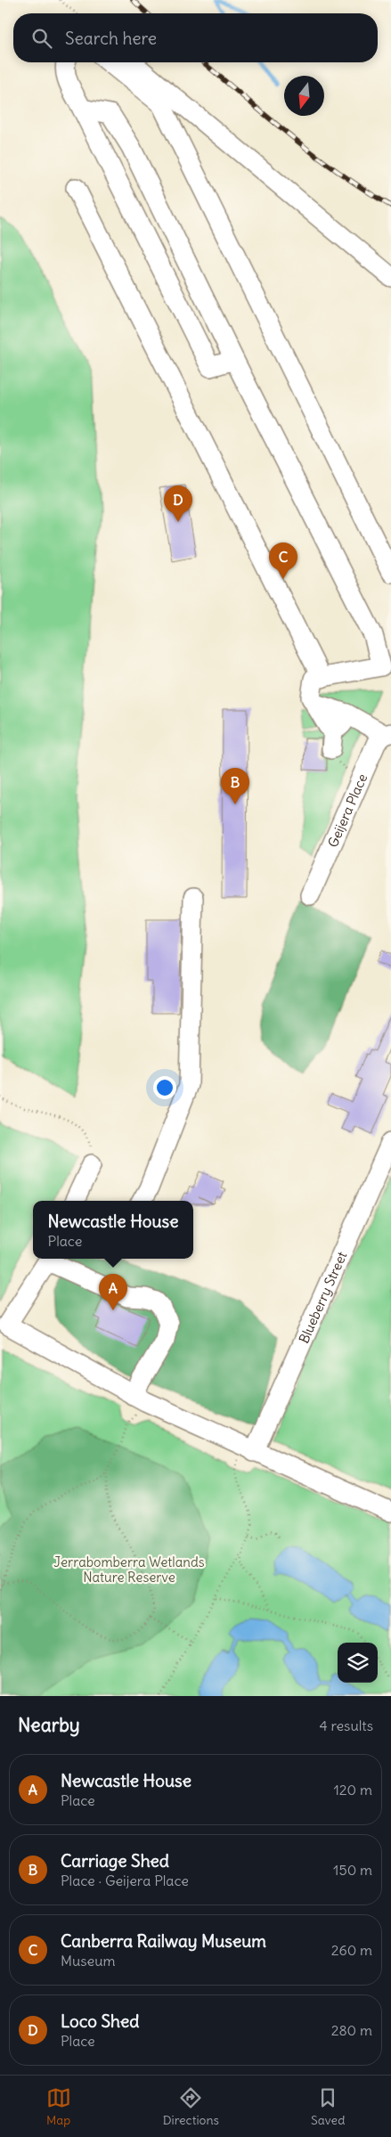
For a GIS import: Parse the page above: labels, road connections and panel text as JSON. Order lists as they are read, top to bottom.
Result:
{
  "streets": {
    "street": ["Geijera Place", "Blueberry Street"]
  },
  "parks": ["Jerrabomberra Wetlands Nature Reserve"],
  "north": "bottom",
  "page": {
    "search": "Search here",
    "pins": [
      "D",
      "C",
      "B",
      "A"
    ],
    "popup": ["Newcastle House", "Place"],
    "heading": ["Nearby", "4 results"],
    "list": [
      {
        "mark": "A",
        "name": "Newcastle House",
        "note": "Place",
        "value": "120 m"
      },
      {
        "mark": "B",
        "name": "Carriage Shed",
        "note": "Place · Geijera Place",
        "value": "150 m"
      },
      {
        "mark": "C",
        "name": "Canberra Railway Museum",
        "note": "Museum",
        "value": "260 m"
      },
      {
        "mark": "D",
        "name": "Loco Shed",
        "note": "Place",
        "value": "280 m"
      }
    ],
    "nav": ["Map", "Directions", "Saved"]
  }
}
